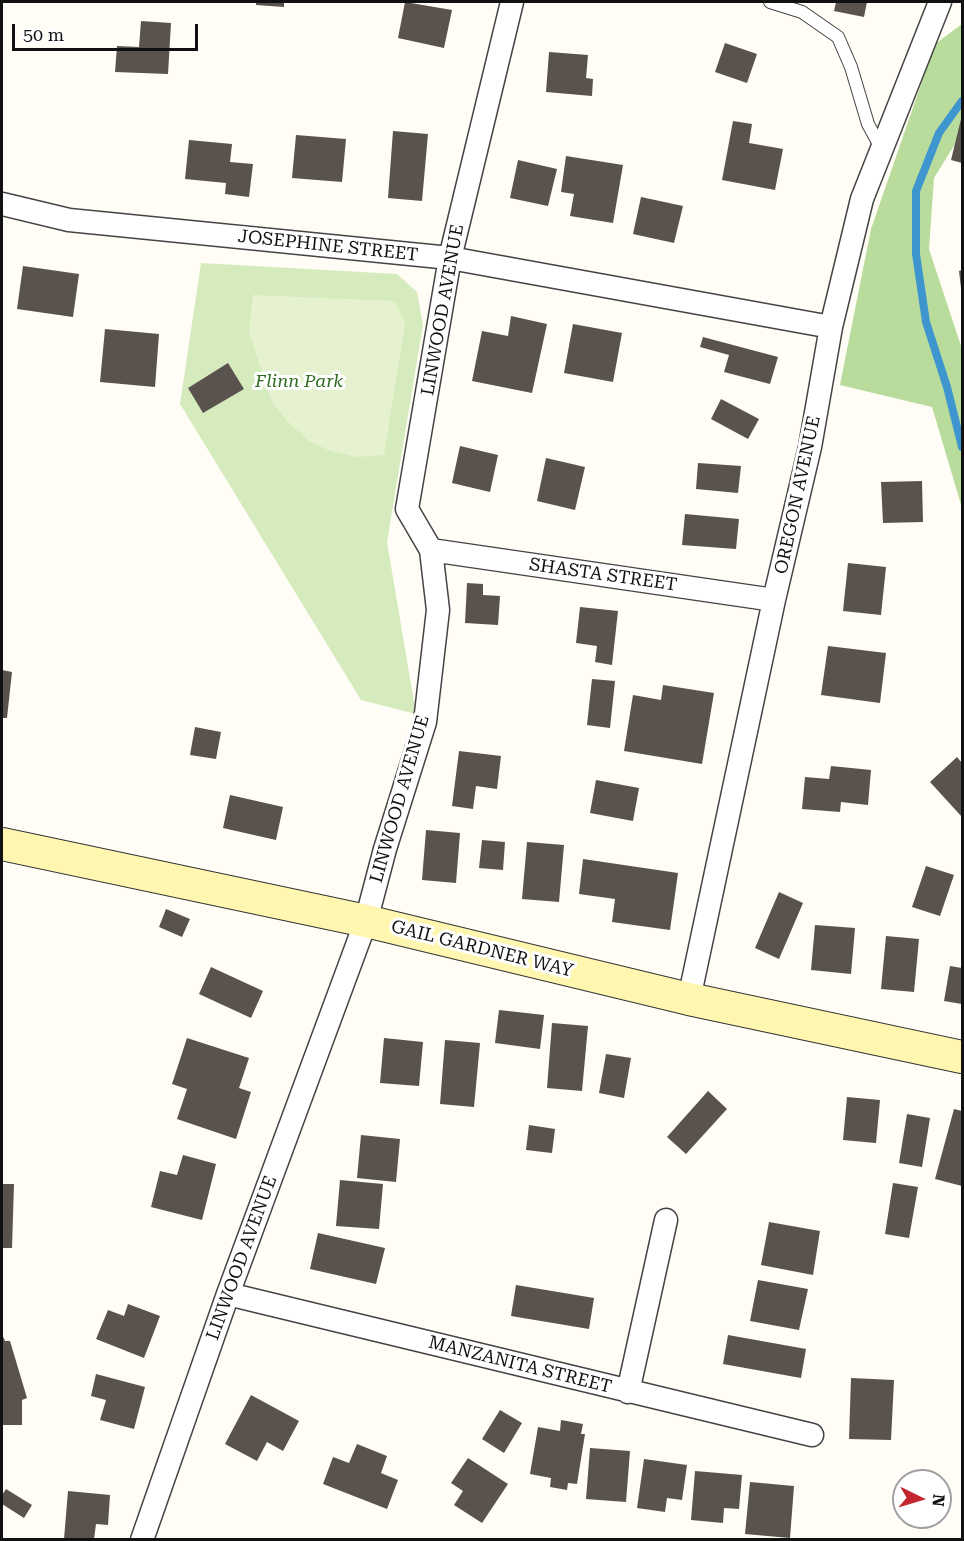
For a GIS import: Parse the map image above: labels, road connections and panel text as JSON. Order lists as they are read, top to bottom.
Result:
{
  "streets": {
    "street": [
      "JOSEPHINE STREET",
      "LINWOOD AVENUE",
      "OREGON AVENUE",
      "SHASTA STREET",
      "GAIL GARDNER WAY",
      "MANZANITA STREET"
    ]
  },
  "crossings": [
    ["JOSEPHINE STREET", "LINWOOD AVENUE"],
    ["JOSEPHINE STREET", "OREGON AVENUE"],
    ["LINWOOD AVENUE", "SHASTA STREET"],
    ["LINWOOD AVENUE", "GAIL GARDNER WAY"],
    ["LINWOOD AVENUE", "MANZANITA STREET"],
    ["OREGON AVENUE", "SHASTA STREET"],
    ["OREGON AVENUE", "GAIL GARDNER WAY"]
  ],
  "parks": ["Flinn Park"],
  "scale_bar": "50 m",
  "north": "right"
}
